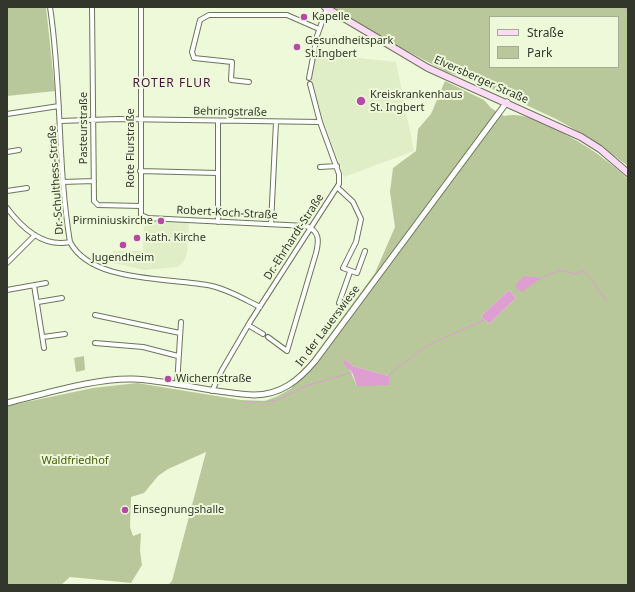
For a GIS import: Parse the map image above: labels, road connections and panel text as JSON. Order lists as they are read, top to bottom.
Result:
{
  "streets": {
    "main road": ["Elversberger Straße"],
    "street": [
      "Behringstraße",
      "Pasteurstraße",
      "Rote Flurstraße",
      "Dr.-Schulthess-Straße",
      "Robert-Koch-Straße",
      "Dr.-Ehrhardt-Straße",
      "In der Lauerswiese"
    ]
  },
  "crossings": [
    ["Elversberger Straße", "In der Lauerswiese"],
    ["Behringstraße", "Pasteurstraße"],
    ["Behringstraße", "Rote Flurstraße"],
    ["Behringstraße", "Dr.-Schulthess-Straße"],
    ["Behringstraße", "Dr.-Ehrhardt-Straße"],
    ["Pasteurstraße", "Rote Flurstraße"],
    ["Rote Flurstraße", "Robert-Koch-Straße"],
    ["Dr.-Schulthess-Straße", "Dr.-Ehrhardt-Straße"],
    ["Robert-Koch-Straße", "Dr.-Ehrhardt-Straße"],
    ["Dr.-Ehrhardt-Straße", "In der Lauerswiese"]
  ],
  "districts": ["ROTER FLUR"],
  "parks": ["Waldfriedhof"],
  "places": [
    "Kapelle",
    "Gesundheitspark St.Ingbert",
    "Kreiskrankenhaus St. Ingbert",
    "Pirminiuskirche",
    "kath. Kirche",
    "Jugendheim",
    "Wichernstraße",
    "Einsegnungshalle"
  ],
  "legend": ["Straße", "Park"]
}
